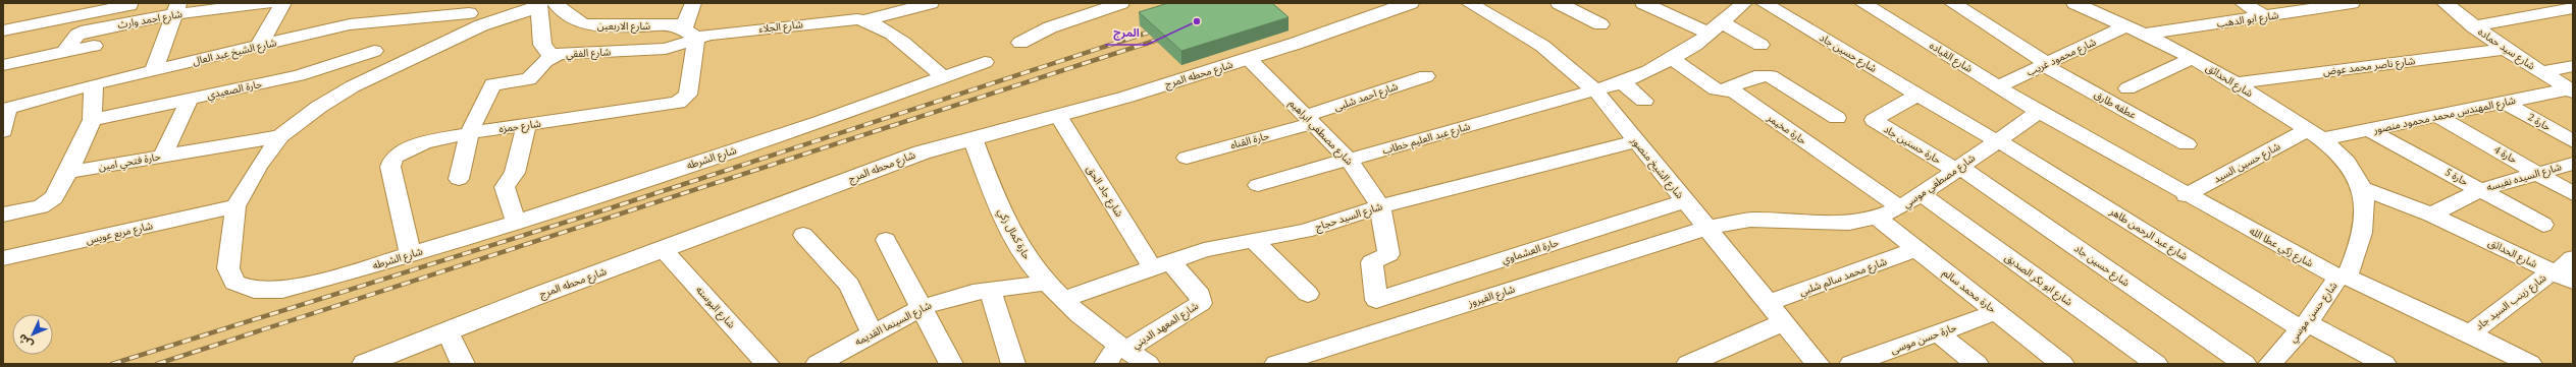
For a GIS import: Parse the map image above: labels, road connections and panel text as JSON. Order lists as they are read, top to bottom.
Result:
{
  "streets": {
    "main road": ["شارع محطه المرج"],
    "street": [
      "شارع احمد وارث",
      "شارع ابو الدهب",
      "شارع الاربعين",
      "شارع الجلاء",
      "شارع سيد حماده",
      "شارع الشيخ عبد العال",
      "شارع الفقي",
      "شارع حسين جاد",
      "شارع القياده",
      "شارع محمود غريب",
      "شارع ناصر محمد عوض",
      "شارع الحدائق",
      "حارة الصعيدي",
      "شارع احمد شلبى",
      "عطفه طارق",
      "شارع المهندس محمد محمود منصور",
      "حارة 2",
      "شارع حمزه",
      "حارة مخيمر",
      "شارع مصطفي ابراهيم",
      "شارع عبد العليم خطاب",
      "حارة القناه",
      "حارة حسنين جاد",
      "حارة 4",
      "شارع الشرطه",
      "حارة فتحي امين",
      "شارع حسين السيد",
      "شارع الشيخ منصور",
      "حارة 5",
      "شارع السيده نفيسه",
      "شارع مصطفي موسي",
      "شارع جاد الحق",
      "شارع السيد حجاج",
      "شارع مربع عويس",
      "حارة كمال زكي",
      "شارع عبد الرحمن طاهر",
      "شارع زكي عطا الله",
      "حارة العشماوي",
      "شارع محمد سالم شلبي",
      "شارع ابو بكر الصديق",
      "حارة محمد سالم",
      "شارع الفيروز",
      "شارع زينب السيد جاد",
      "شارع البوسته",
      "شارع حسن موسي",
      "شارع السينما القديمه",
      "شارع المعهد الديني",
      "حارة حسن موسى"
    ]
  },
  "crossings": [
    ["شارع ابو الدهب", "شارع الحدائق"],
    ["شارع الاربعين", "شارع الجلاء"],
    ["شارع الاربعين", "شارع الفقي"],
    ["شارع الاربعين", "شارع حمزه"],
    ["شارع الاربعين", "شارع الشرطه"],
    ["شارع الجلاء", "شارع الفقي"],
    ["شارع الجلاء", "شارع حمزه"],
    ["شارع الجلاء", "شارع الشرطه"],
    ["شارع سيد حماده", "شارع ناصر محمد عوض"],
    ["شارع سيد حماده", "شارع المهندس محمد محمود منصور"],
    ["شارع الشيخ عبد العال", "شارع الشرطه"],
    ["شارع الفقي", "شارع حمزه"],
    ["شارع حسين جاد", "حارة حسنين جاد"],
    ["شارع حسين جاد", "شارع مصطفي موسي"],
    ["شارع حسين جاد", "شارع عبد الرحمن طاهر"],
    ["شارع القياده", "شارع محمود غريب"],
    ["شارع القياده", "شارع مصطفي موسي"],
    ["شارع القياده", "شارع زكي عطا الله"],
    ["شارع محمود غريب", "شارع الحدائق"],
    ["شارع محمود غريب", "عطفه طارق"],
    ["شارع ناصر محمد عوض", "شارع الحدائق"],
    ["شارع محطه المرج", "شارع مصطفي ابراهيم"],
    ["شارع محطه المرج", "شارع جاد الحق"],
    ["شارع محطه المرج", "حارة كمال زكي"],
    ["شارع محطه المرج", "شارع البوسته"],
    ["شارع الحدائق", "شارع المهندس محمد محمود منصور"],
    ["شارع الحدائق", "شارع حسين السيد"],
    ["شارع الحدائق", "شارع السيده نفيسه"],
    ["شارع الحدائق", "شارع زكي عطا الله"],
    ["شارع الحدائق", "شارع زينب السيد جاد"],
    ["شارع الحدائق", "شارع حسن موسي"],
    ["شارع احمد شلبى", "شارع مصطفي ابراهيم"],
    ["شارع احمد شلبى", "حارة القناه"],
    ["شارع المهندس محمد محمود منصور", "حارة 2"],
    ["شارع المهندس محمد محمود منصور", "حارة 4"],
    ["شارع المهندس محمد محمود منصور", "شارع حسين السيد"],
    ["شارع المهندس محمد محمود منصور", "حارة 5"],
    ["شارع حمزه", "شارع الشرطه"],
    ["حارة مخيمر", "شارع عبد العليم خطاب"],
    ["حارة مخيمر", "شارع مصطفي موسي"],
    ["شارع مصطفي ابراهيم", "شارع عبد العليم خطاب"],
    ["شارع مصطفي ابراهيم", "حارة القناه"],
    ["شارع مصطفي ابراهيم", "شارع السيد حجاج"],
    ["شارع مصطفي ابراهيم", "حارة العشماوي"],
    ["شارع عبد العليم خطاب", "شارع الشيخ منصور"],
    ["حارة حسنين جاد", "شارع مصطفي موسي"],
    ["حارة 4", "شارع السيده نفيسه"],
    ["شارع الشرطه", "حارة فتحي امين"],
    ["شارع الشرطه", "شارع مربع عويس"],
    ["شارع حسين السيد", "شارع زكي عطا الله"],
    ["شارع الشيخ منصور", "شارع مصطفي موسي"],
    ["شارع الشيخ منصور", "شارع السيد حجاج"],
    ["شارع الشيخ منصور", "حارة العشماوي"],
    ["شارع الشيخ منصور", "شارع محمد سالم شلبي"],
    ["شارع الشيخ منصور", "شارع الفيروز"],
    ["حارة 5", "شارع السيده نفيسه"],
    ["شارع مصطفي موسي", "شارع عبد الرحمن طاهر"],
    ["شارع مصطفي موسي", "شارع زكي عطا الله"],
    ["شارع مصطفي موسي", "شارع ابو بكر الصديق"],
    ["شارع مصطفي موسي", "حارة محمد سالم"],
    ["شارع مصطفي موسي", "شارع الفيروز"],
    ["شارع جاد الحق", "شارع السيد حجاج"],
    ["شارع جاد الحق", "شارع المعهد الديني"],
    ["شارع السيد حجاج", "حارة كمال زكي"],
    ["شارع السيد حجاج", "شارع المعهد الديني"],
    ["حارة كمال زكي", "شارع السينما القديمه"],
    ["حارة كمال زكي", "شارع المعهد الديني"],
    ["شارع عبد الرحمن طاهر", "شارع حسن موسي"],
    ["شارع زكي عطا الله", "شارع زينب السيد جاد"],
    ["شارع زكي عطا الله", "شارع حسن موسي"],
    ["شارع محمد سالم شلبي", "حارة محمد سالم"],
    ["حارة محمد سالم", "حارة حسن موسى"]
  ],
  "places": ["المرج"],
  "north": "bottom left"
}
